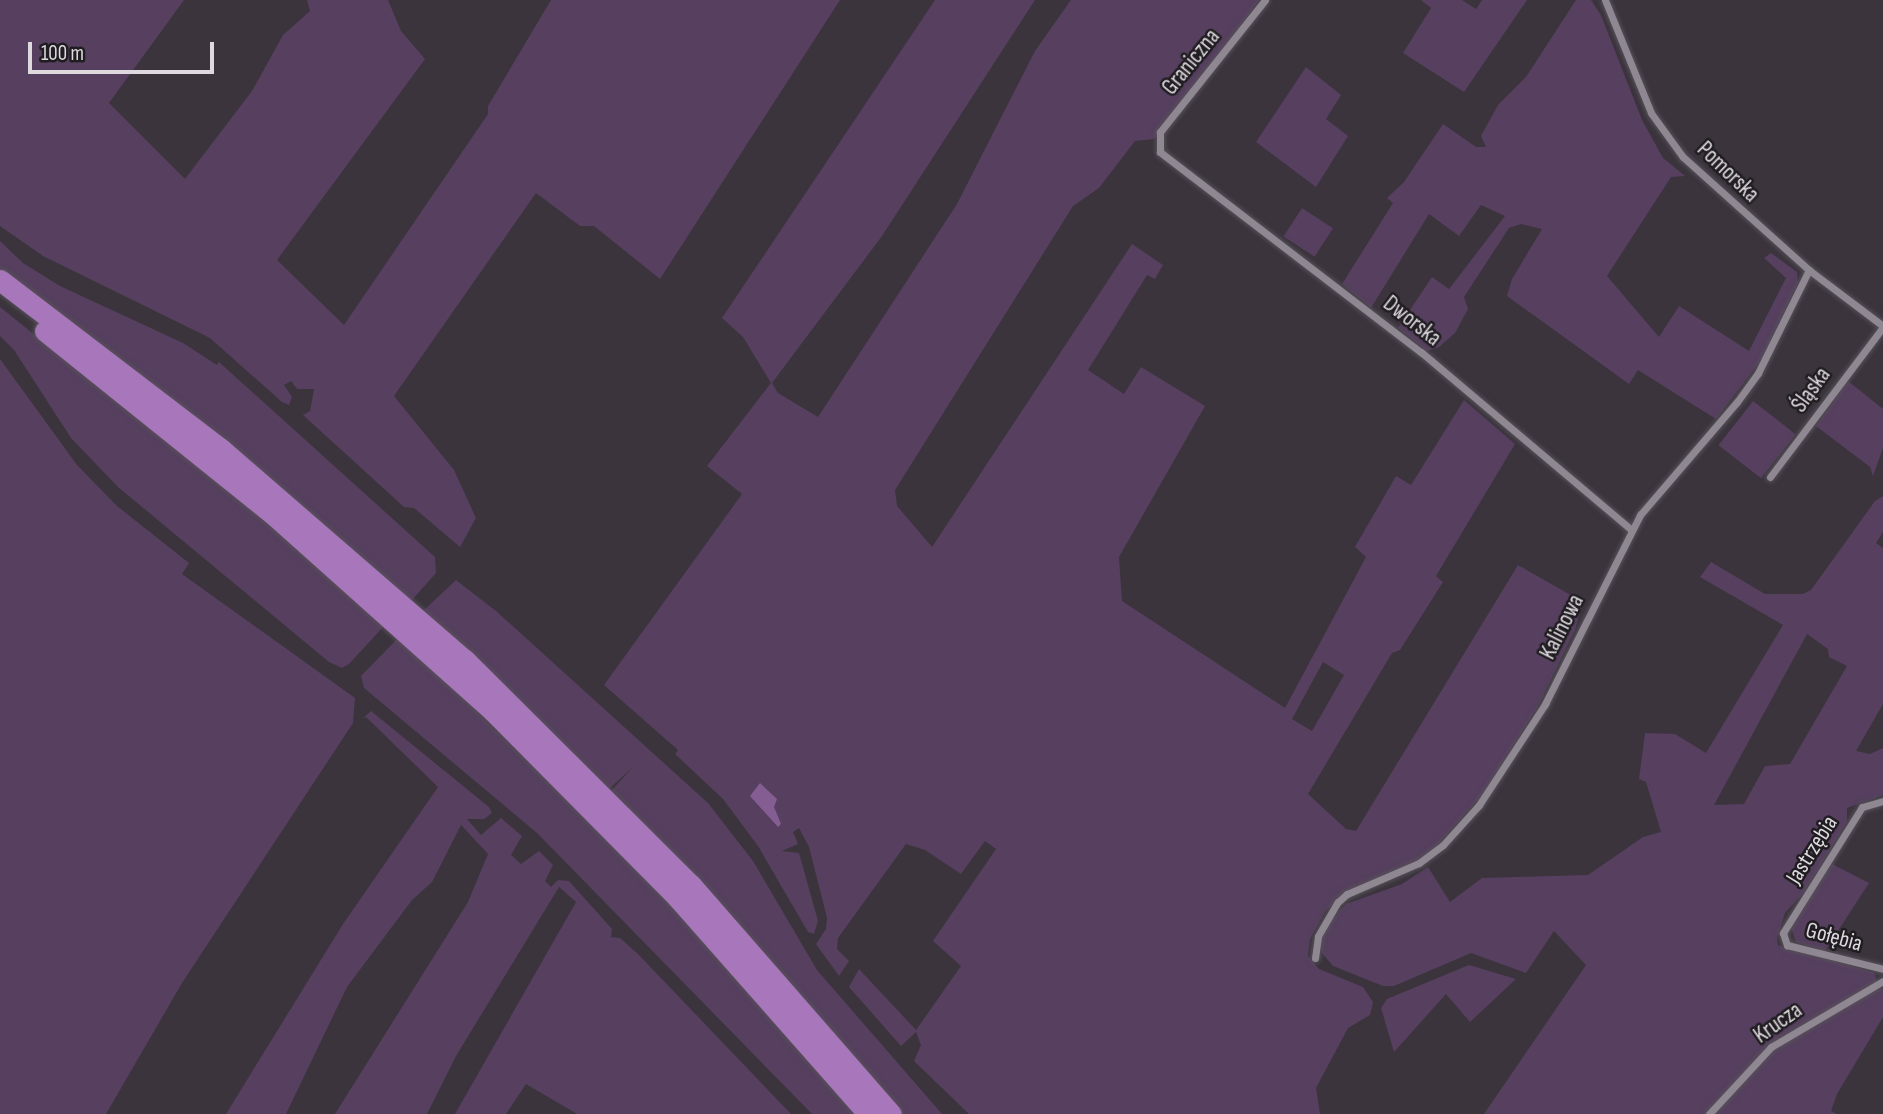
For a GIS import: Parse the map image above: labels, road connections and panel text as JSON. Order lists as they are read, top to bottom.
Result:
{
  "streets": {
    "street": [
      "Graniczna",
      "Pomorska",
      "Dworska",
      "Śląska",
      "Kalinowa",
      "Jastrzębia",
      "Gołębia",
      "Krucza"
    ]
  },
  "crossings": [
    ["Graniczna", "Dworska"],
    ["Pomorska", "Śląska"],
    ["Pomorska", "Kalinowa"],
    ["Dworska", "Kalinowa"],
    ["Jastrzębia", "Gołębia"]
  ],
  "scale_bar": "100 m"
}
